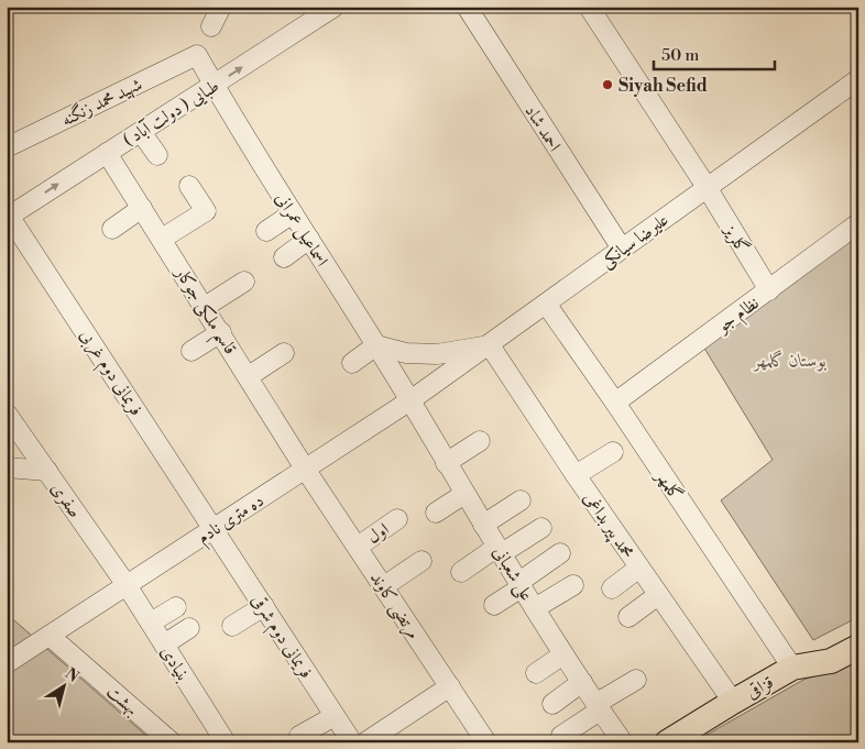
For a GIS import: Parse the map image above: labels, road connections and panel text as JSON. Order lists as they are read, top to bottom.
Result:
{
  "streets": {
    "main road": ["قزاقی"],
    "street": [
      "شهید محمد زنگنه",
      "طبایی ( دولت آباد )",
      "احمد شاد",
      "اسماعیل عمرانی",
      "گلریز",
      "علیرضا سیانکی",
      "قاسم ملکی جوکار",
      "نظام جو",
      "فریمانی دوم غربی",
      "گلمهر",
      "صفری",
      "ده متری نادم",
      "محمد پیر بداغی",
      "اول",
      "علی شعبانی",
      "مرتضی کاوند",
      "فریمانی دوم شرقی",
      "بنیادی",
      "بهشت"
    ]
  },
  "crossings": [
    ["شهید محمد زنگنه", "اسماعیل عمرانی"],
    ["طبایی ( دولت آباد )", "اسماعیل عمرانی"],
    ["طبایی ( دولت آباد )", "قاسم ملکی جوکار"],
    ["طبایی ( دولت آباد )", "فریمانی دوم غربی"],
    ["احمد شاد", "علیرضا سیانکی"],
    ["اسماعیل عمرانی", "علیرضا سیانکی"],
    ["اسماعیل عمرانی", "ده متری نادم"],
    ["اسماعیل عمرانی", "علی شعبانی"],
    ["گلریز", "علیرضا سیانکی"],
    ["گلریز", "نظام جو"],
    ["علیرضا سیانکی", "گلمهر"],
    ["علیرضا سیانکی", "ده متری نادم"],
    ["علیرضا سیانکی", "محمد پیر بداغی"],
    ["علیرضا سیانکی", "علی شعبانی"],
    ["قاسم ملکی جوکار", "ده متری نادم"],
    ["قاسم ملکی جوکار", "مرتضی کاوند"],
    ["نظام جو", "گلمهر"],
    ["فریمانی دوم غربی", "ده متری نادم"],
    ["فریمانی دوم غربی", "فریمانی دوم شرقی"],
    ["گلمهر", "قزاقی"],
    ["صفری", "ده متری نادم"],
    ["صفری", "بنیادی"],
    ["ده متری نادم", "علی شعبانی"],
    ["ده متری نادم", "مرتضی کاوند"],
    ["ده متری نادم", "فریمانی دوم شرقی"],
    ["ده متری نادم", "بنیادی"],
    ["ده متری نادم", "بهشت"],
    ["محمد پیر بداغی", "قزاقی"],
    ["اول", "مرتضی کاوند"]
  ],
  "one_way": ["طبایی ( دولت آباد )"],
  "parks": ["بوستان گلمهر"],
  "places": ["Siyah Sefid"],
  "scale_bar": "50 m",
  "north": "top right"
}
